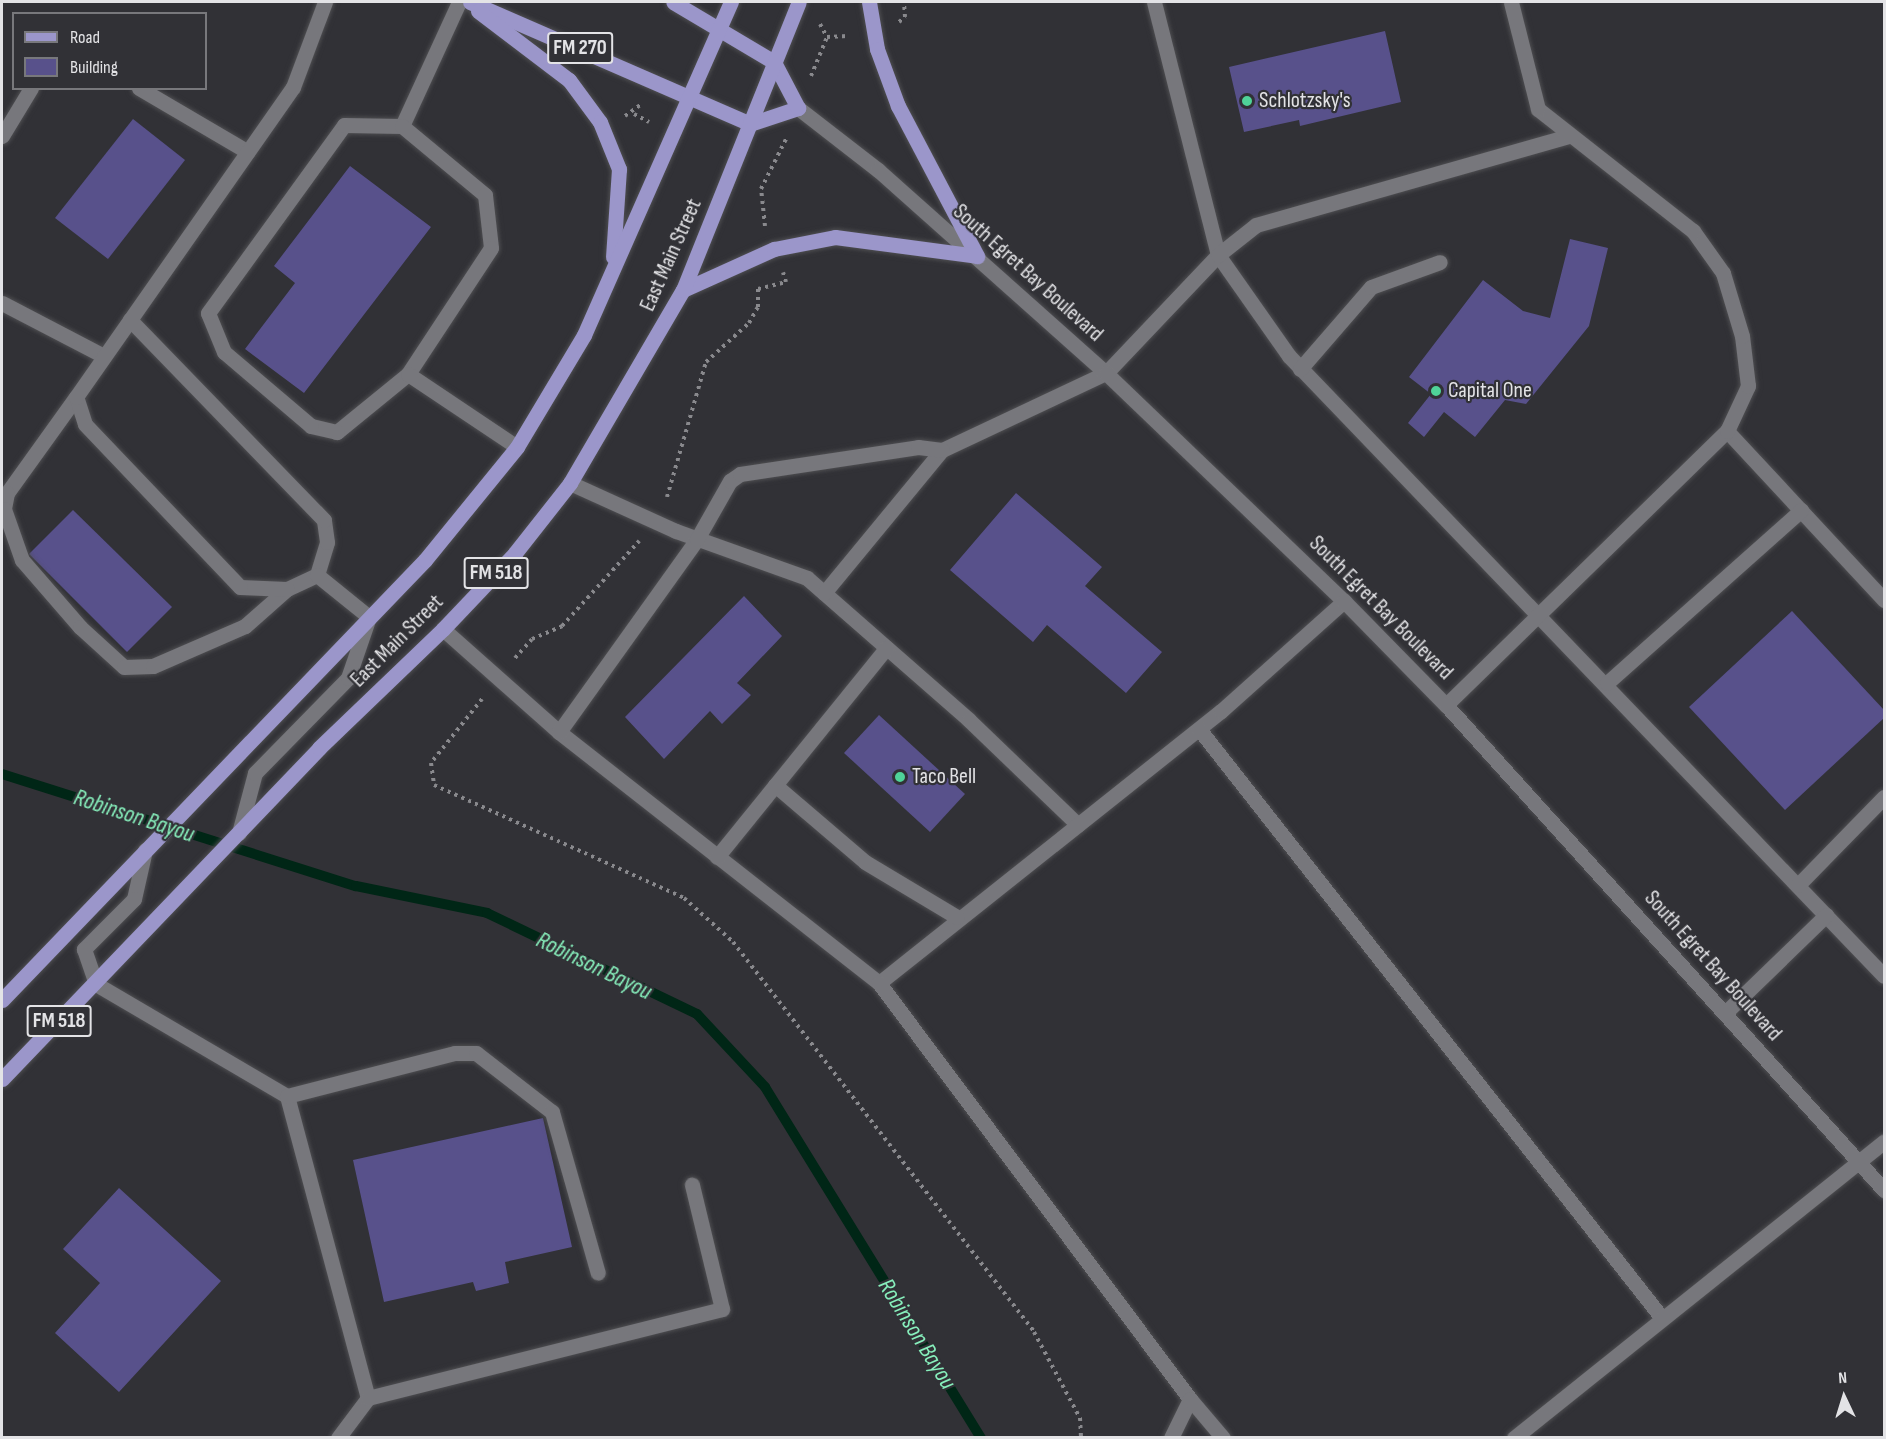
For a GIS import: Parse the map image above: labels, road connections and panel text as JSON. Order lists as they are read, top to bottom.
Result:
{
  "streets": {
    "main road": [
      "FM 270",
      "East Main Street",
      "South Egret Bay Boulevard",
      "FM 518"
    ]
  },
  "crossings": [
    ["FM 270", "East Main Street"]
  ],
  "water": ["Robinson Bayou"],
  "places": ["Schlotzsky's", "Capital One", "Taco Bell"],
  "legend": ["Road", "Building"],
  "north": "top"
}
